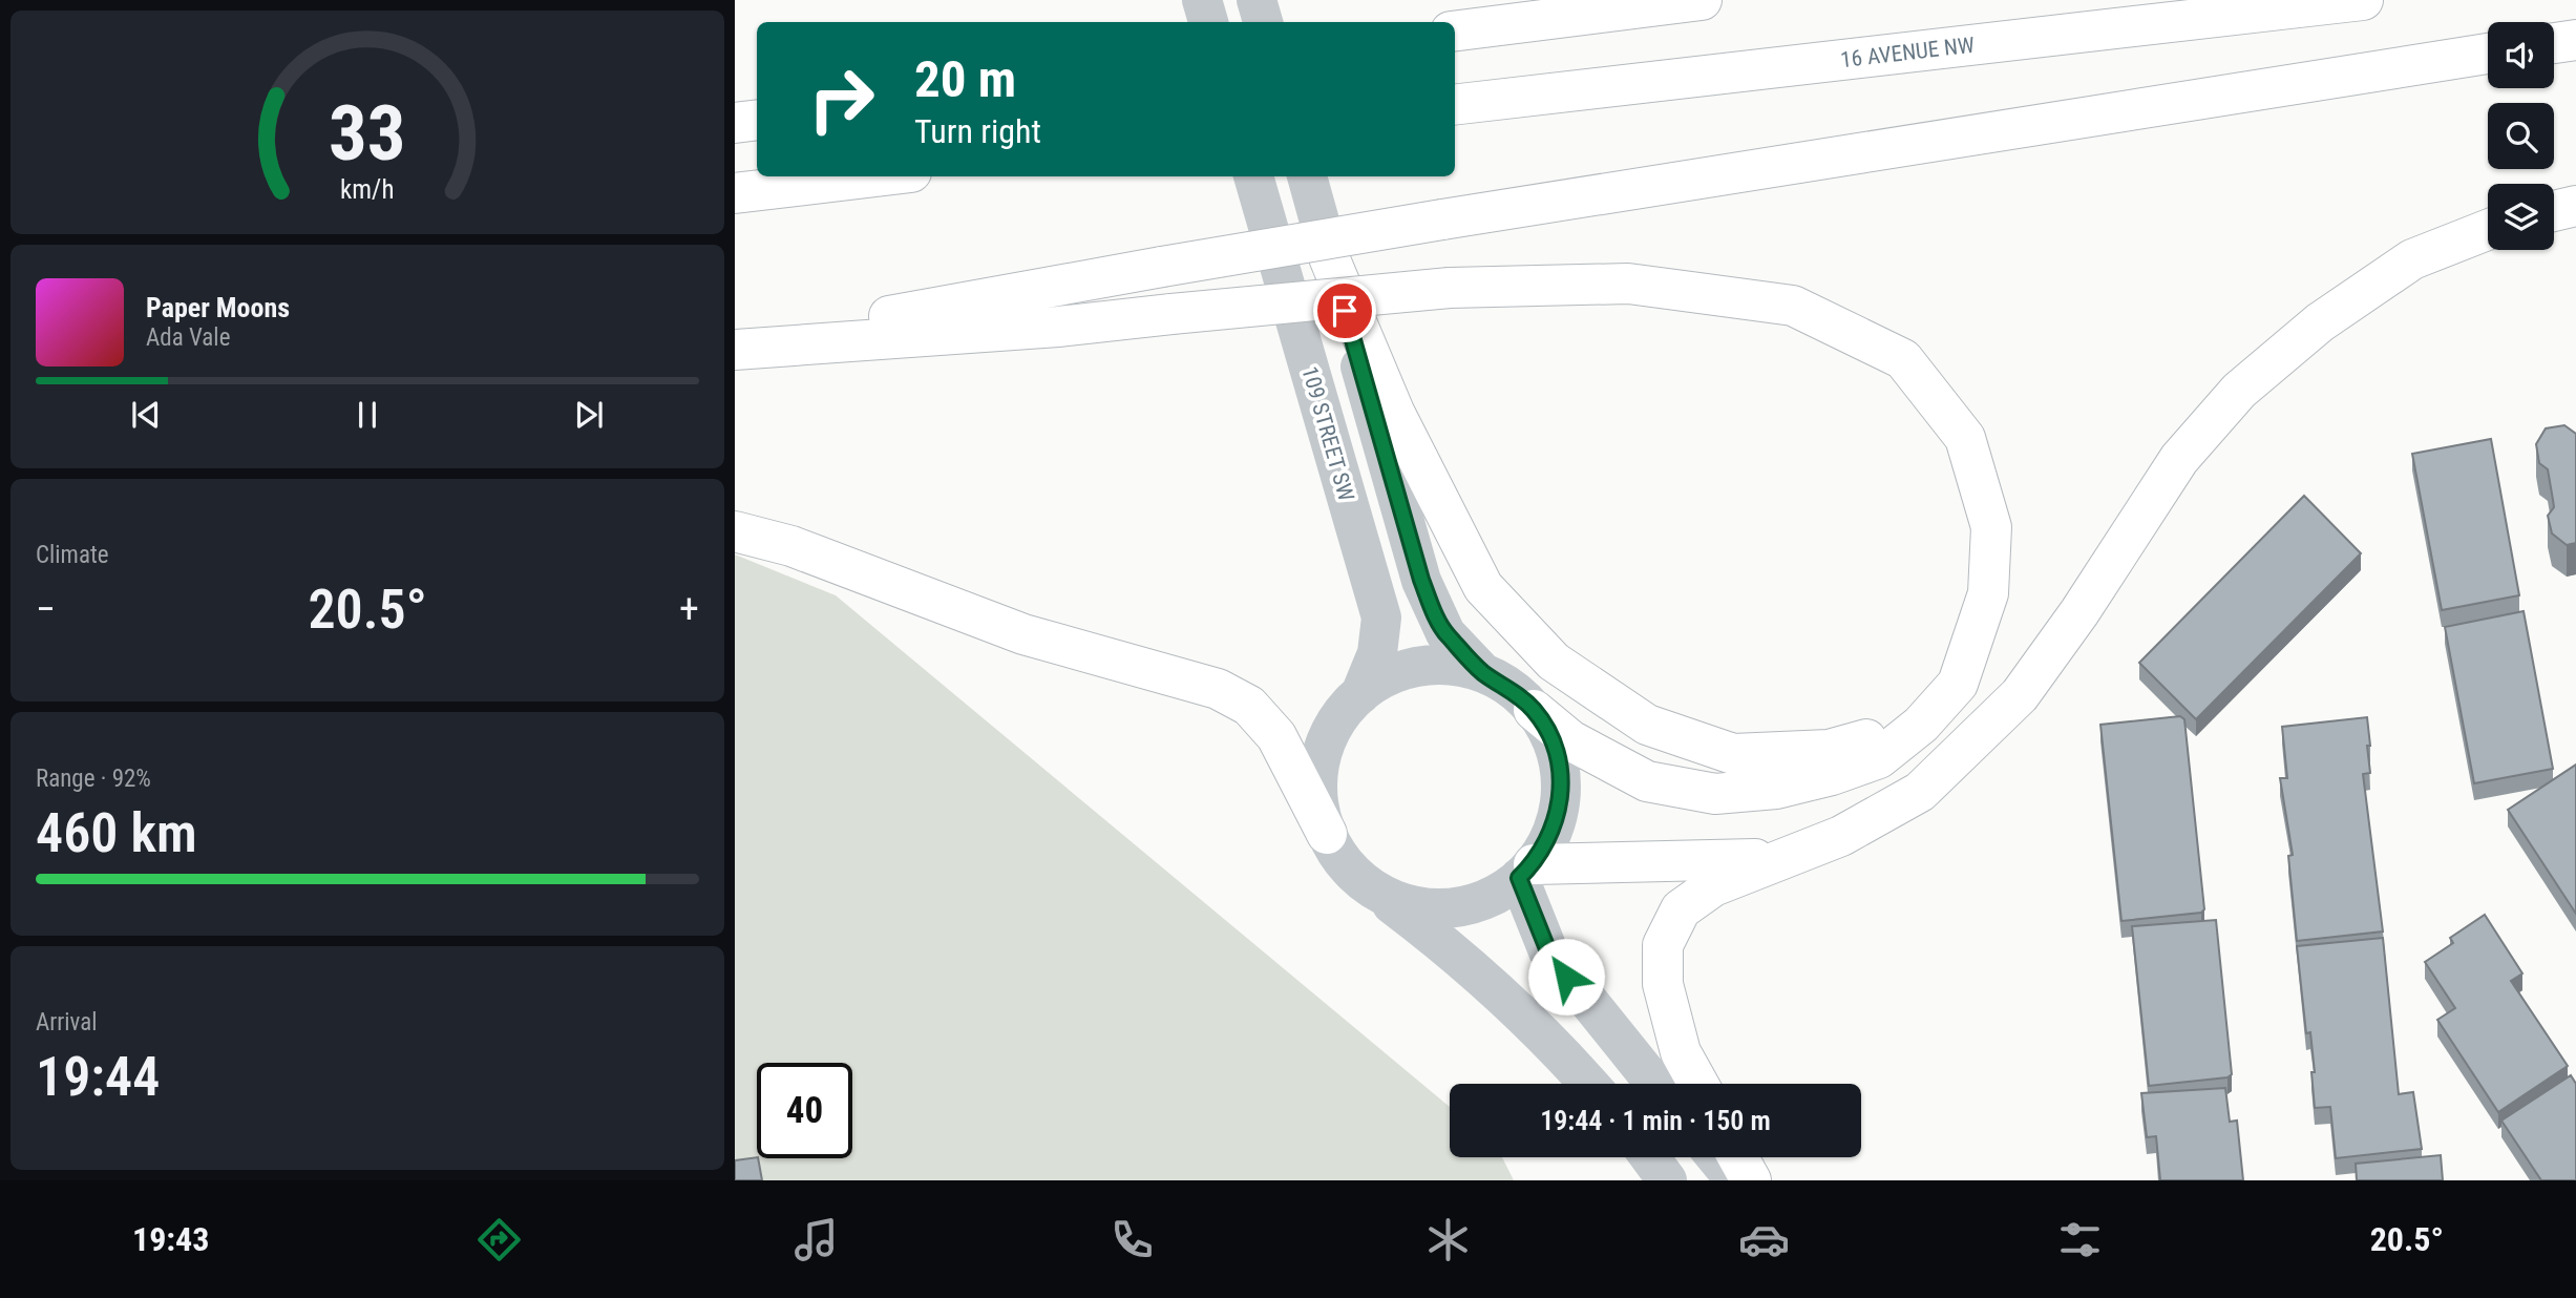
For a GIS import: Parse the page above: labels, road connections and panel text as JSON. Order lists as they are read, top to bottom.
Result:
{
  "streets": {
    "highway": ["16 AVENUE NW"],
    "street": ["109 STREET SW"]
  },
  "page": {
    "turn": ["20 m", "Turn right"],
    "song": ["Paper Moons", "Ada Vale"],
    "tile": [
      "Climate",
      ["Range · 92%", "460 km"],
      ["Arrival", "19:44"]
    ],
    "heat": ["−", "20.5°", "+"],
    "limit": "40",
    "trip": "19:44 · 1 min · 150 m",
    "tabs": ["19:43", "20.5°"],
    "gauge": ["33", "km/h"]
  }
}
